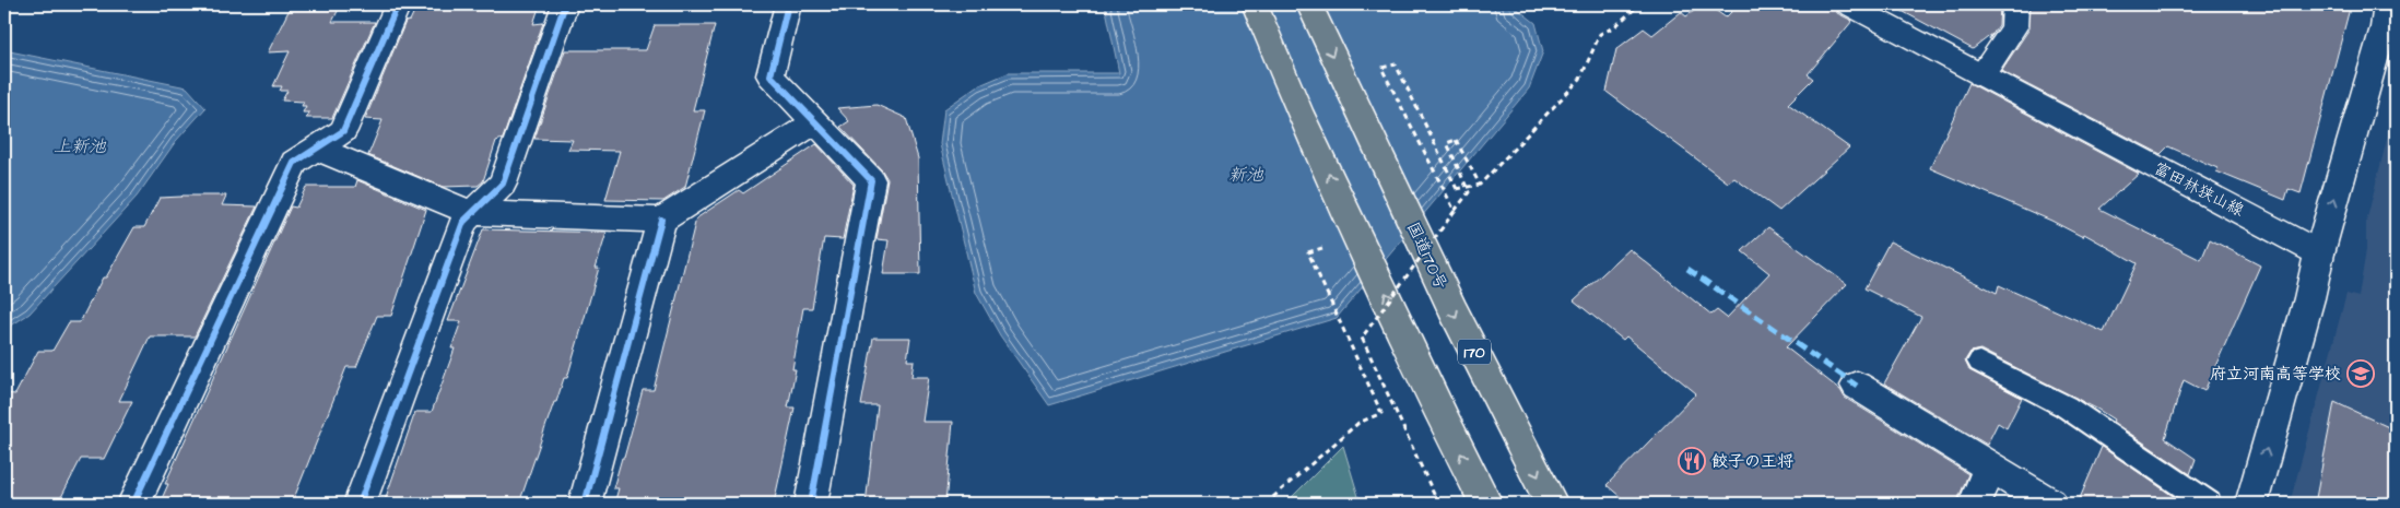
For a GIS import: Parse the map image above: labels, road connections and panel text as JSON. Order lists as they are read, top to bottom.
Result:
{
  "streets": {
    "highway": ["国道170号", "170"],
    "street": ["富田林狭山線"]
  },
  "water": ["上新池", "新池"],
  "places": {
    "school or university": ["府立河南高等学校"],
    "restaurant": ["餃子の王将"]
  }
}
